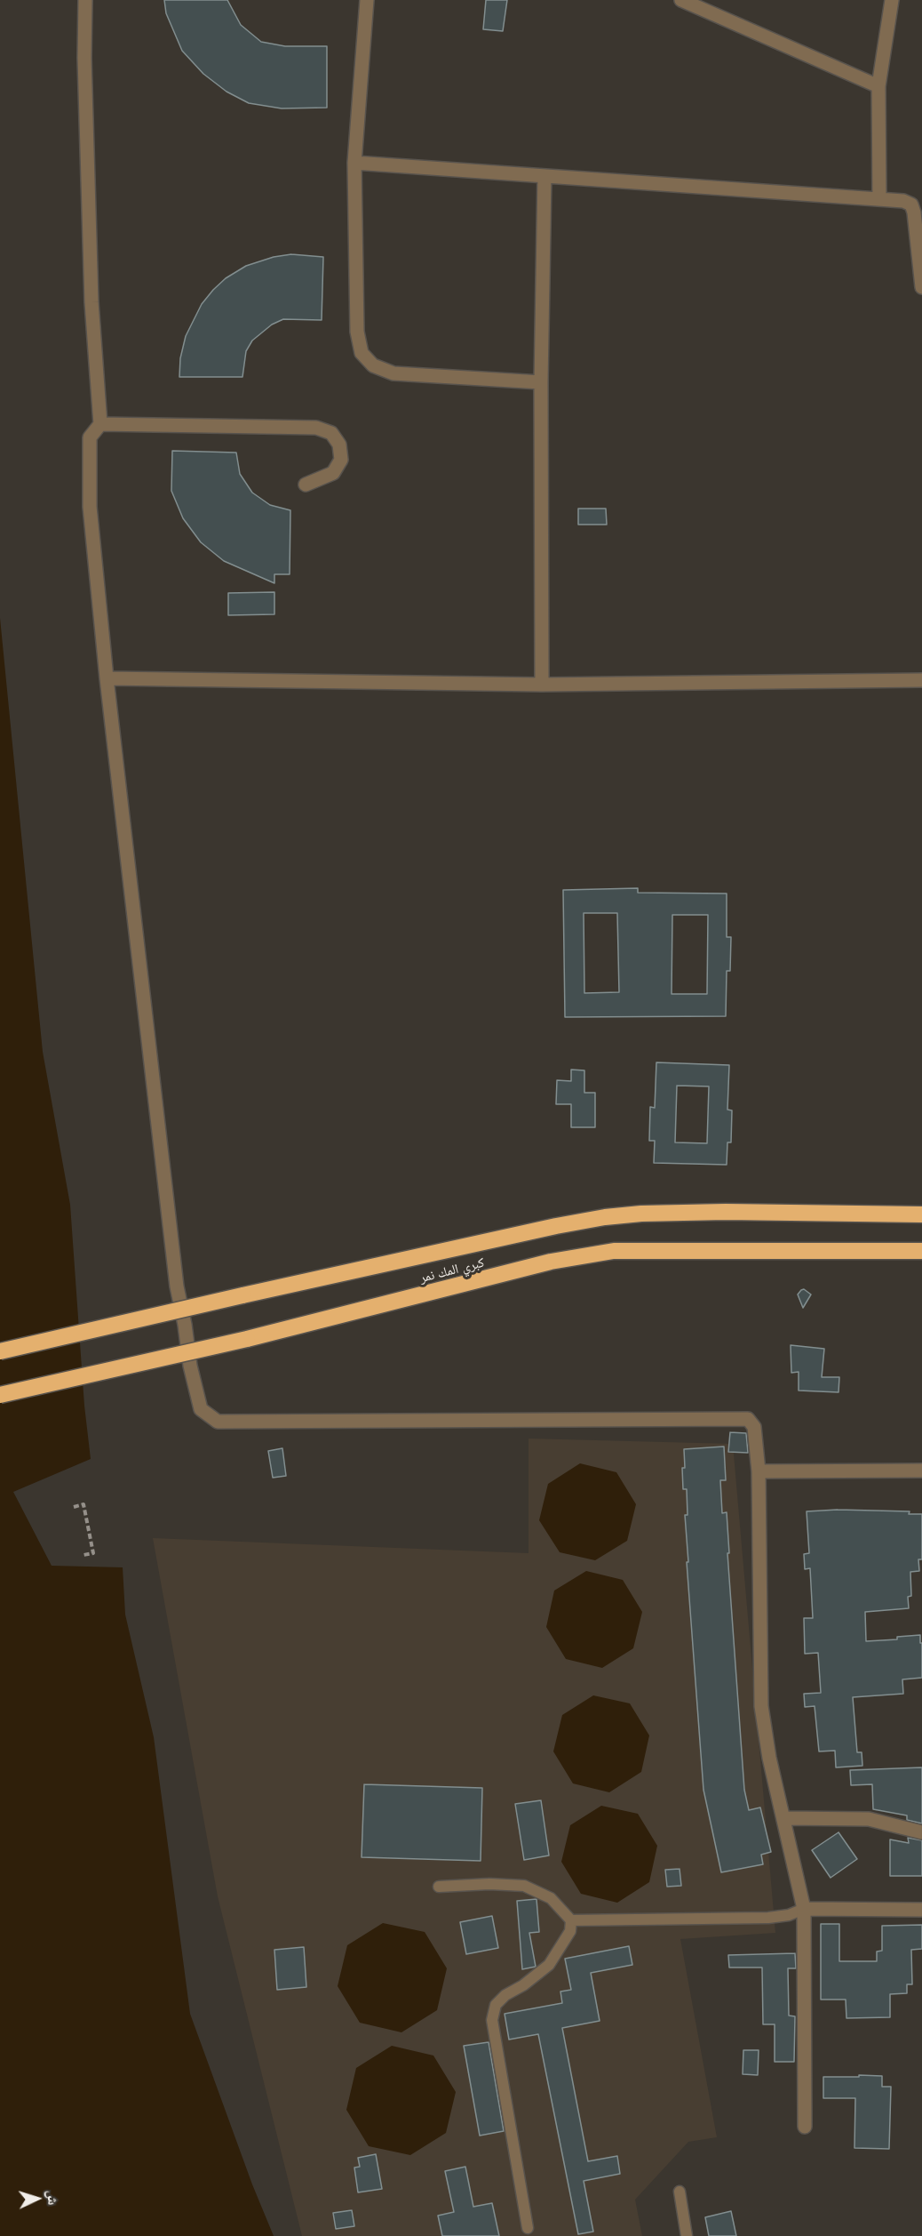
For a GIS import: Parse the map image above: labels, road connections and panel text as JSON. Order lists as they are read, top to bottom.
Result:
{
  "streets": {
    "highway": ["كبري المك نمر"]
  },
  "north": "right"
}
